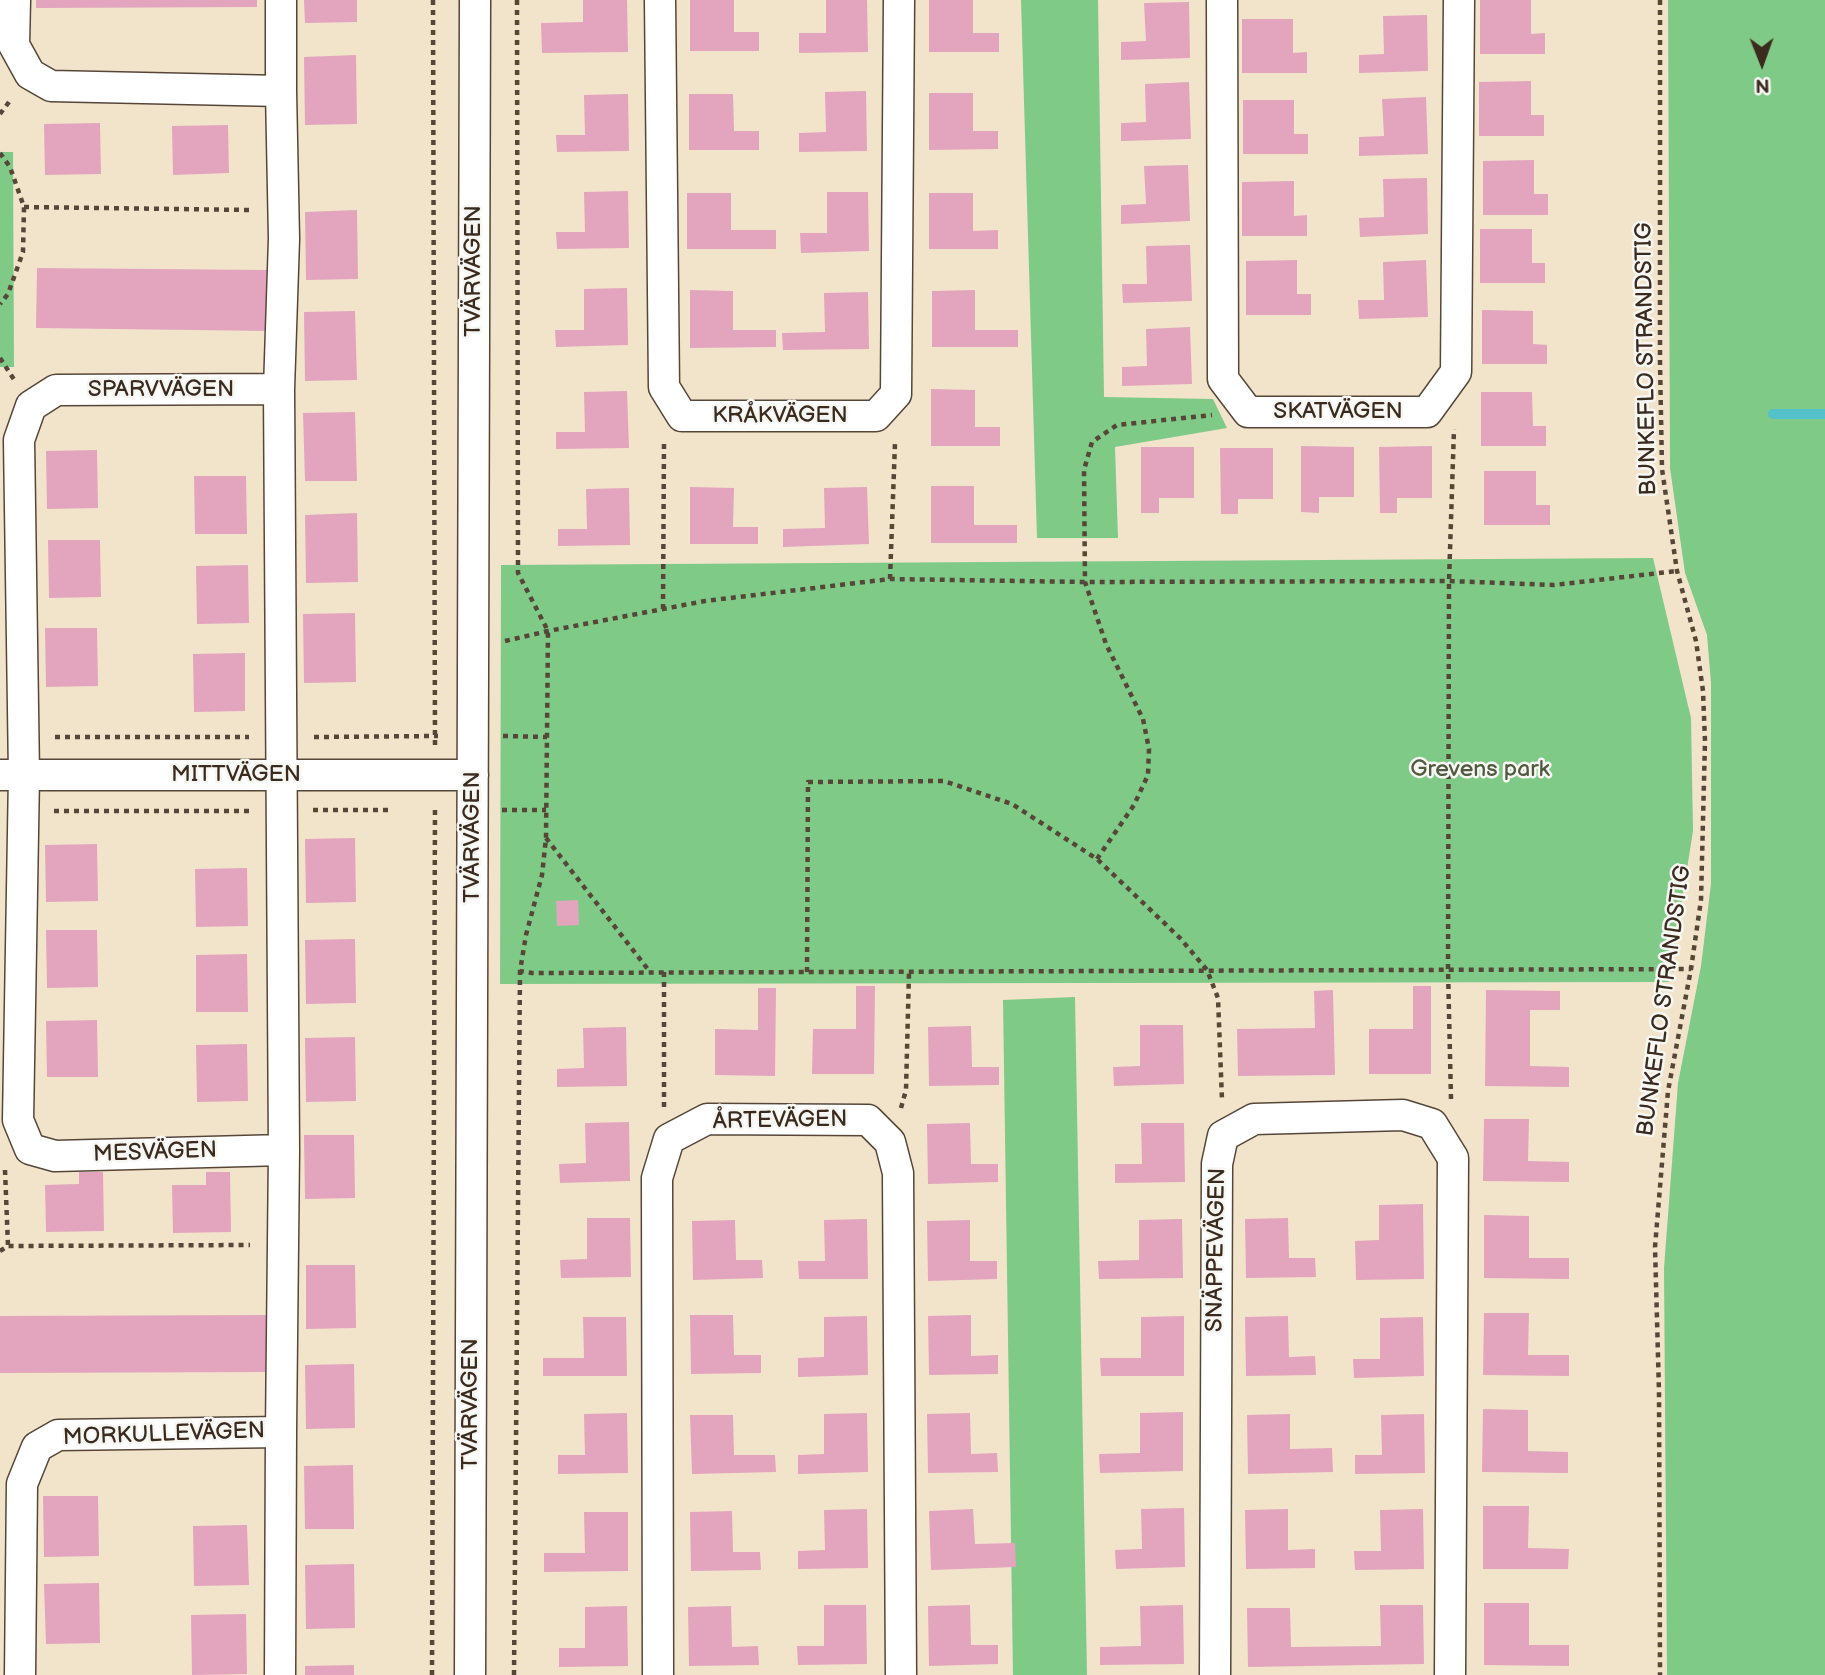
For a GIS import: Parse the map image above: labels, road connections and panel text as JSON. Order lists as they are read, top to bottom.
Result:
{
  "streets": {
    "street": [
      "TVÄRVÄGEN",
      "SPARVVÄGEN",
      "SKATVÄGEN",
      "KRÅKVÄGEN",
      "MITTVÄGEN",
      "ÅRTEVÄGEN",
      "MESVÄGEN",
      "SNÄPPEVÄGEN",
      "MORKULLEVÄGEN"
    ],
    "path": ["BUNKEFLO STRANDSTIG"]
  },
  "crossings": [
    ["TVÄRVÄGEN", "MITTVÄGEN"],
    ["SPARVVÄGEN", "MITTVÄGEN"]
  ],
  "parks": ["Grevens park"],
  "north": "bottom"
}
